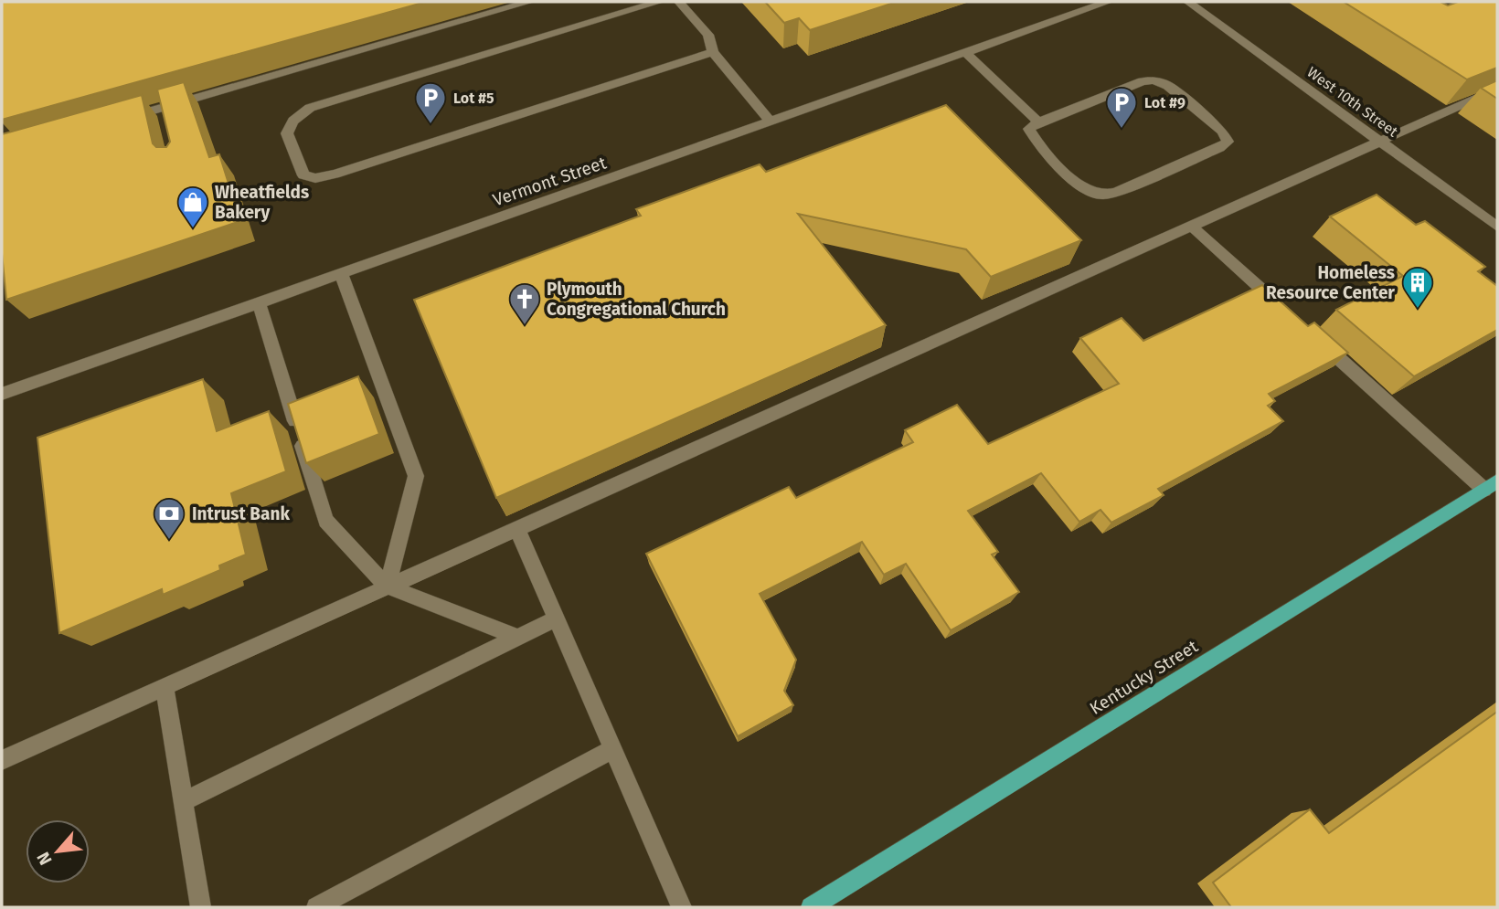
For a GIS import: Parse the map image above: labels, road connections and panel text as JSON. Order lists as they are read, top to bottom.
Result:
{
  "streets": {
    "main road": ["Kentucky Street"],
    "street": ["West 10th Street", "Vermont Street"]
  },
  "places": {
    "parking": ["Lot #5", "Lot #9"],
    "shop": ["Wheatfields Bakery"],
    "building": ["Homeless Resource Center"],
    "church": ["Plymouth Congregational Church"],
    "bank": ["Intrust Bank"]
  },
  "north": "bottom left"
}
